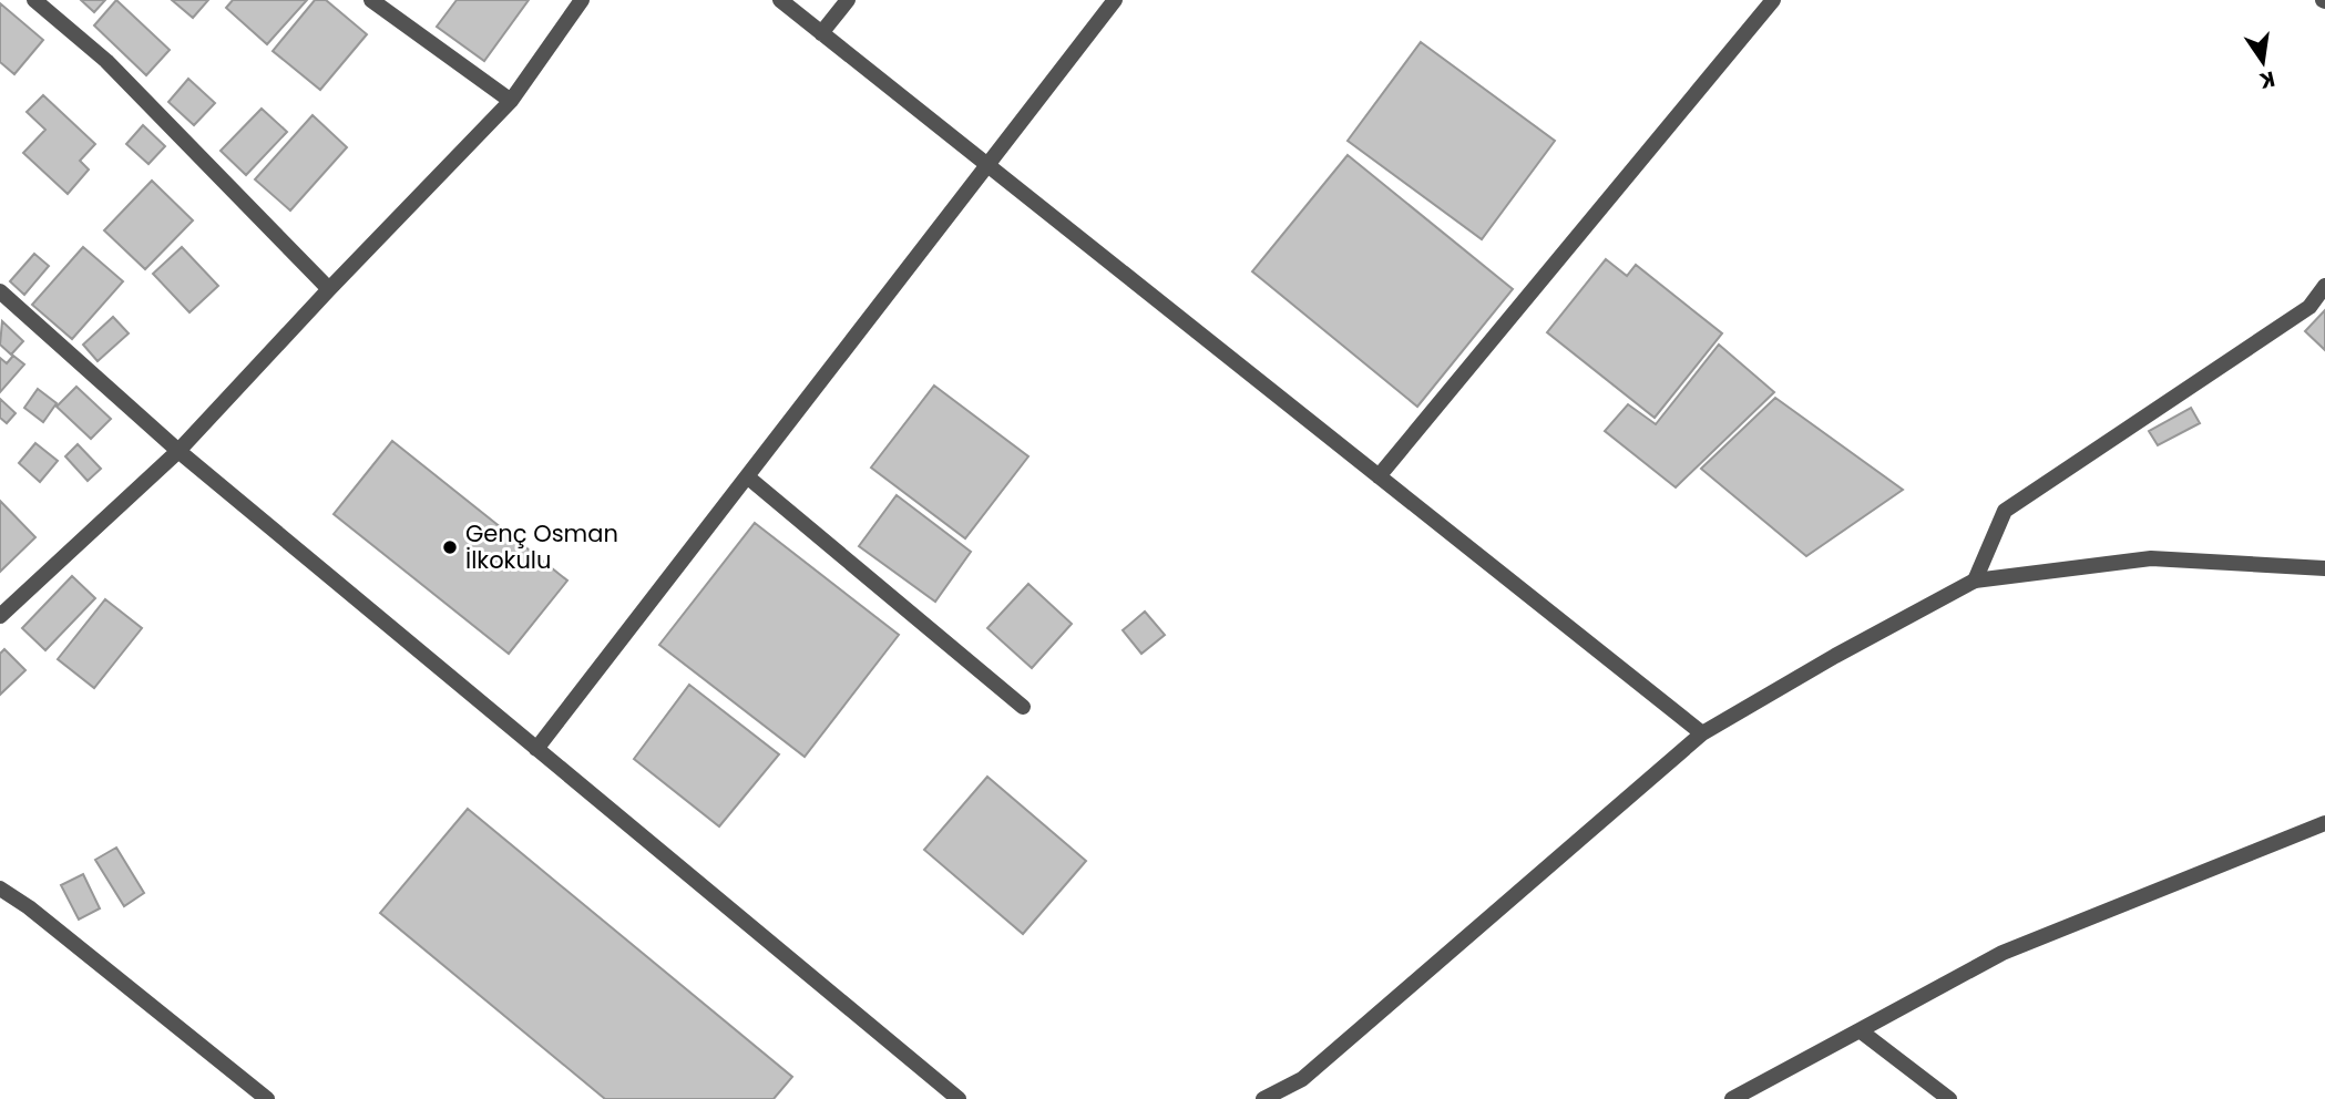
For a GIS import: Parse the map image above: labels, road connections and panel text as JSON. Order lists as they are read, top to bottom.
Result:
{
  "places": ["Genç Osman İlkokulu"],
  "north": "bottom"
}
